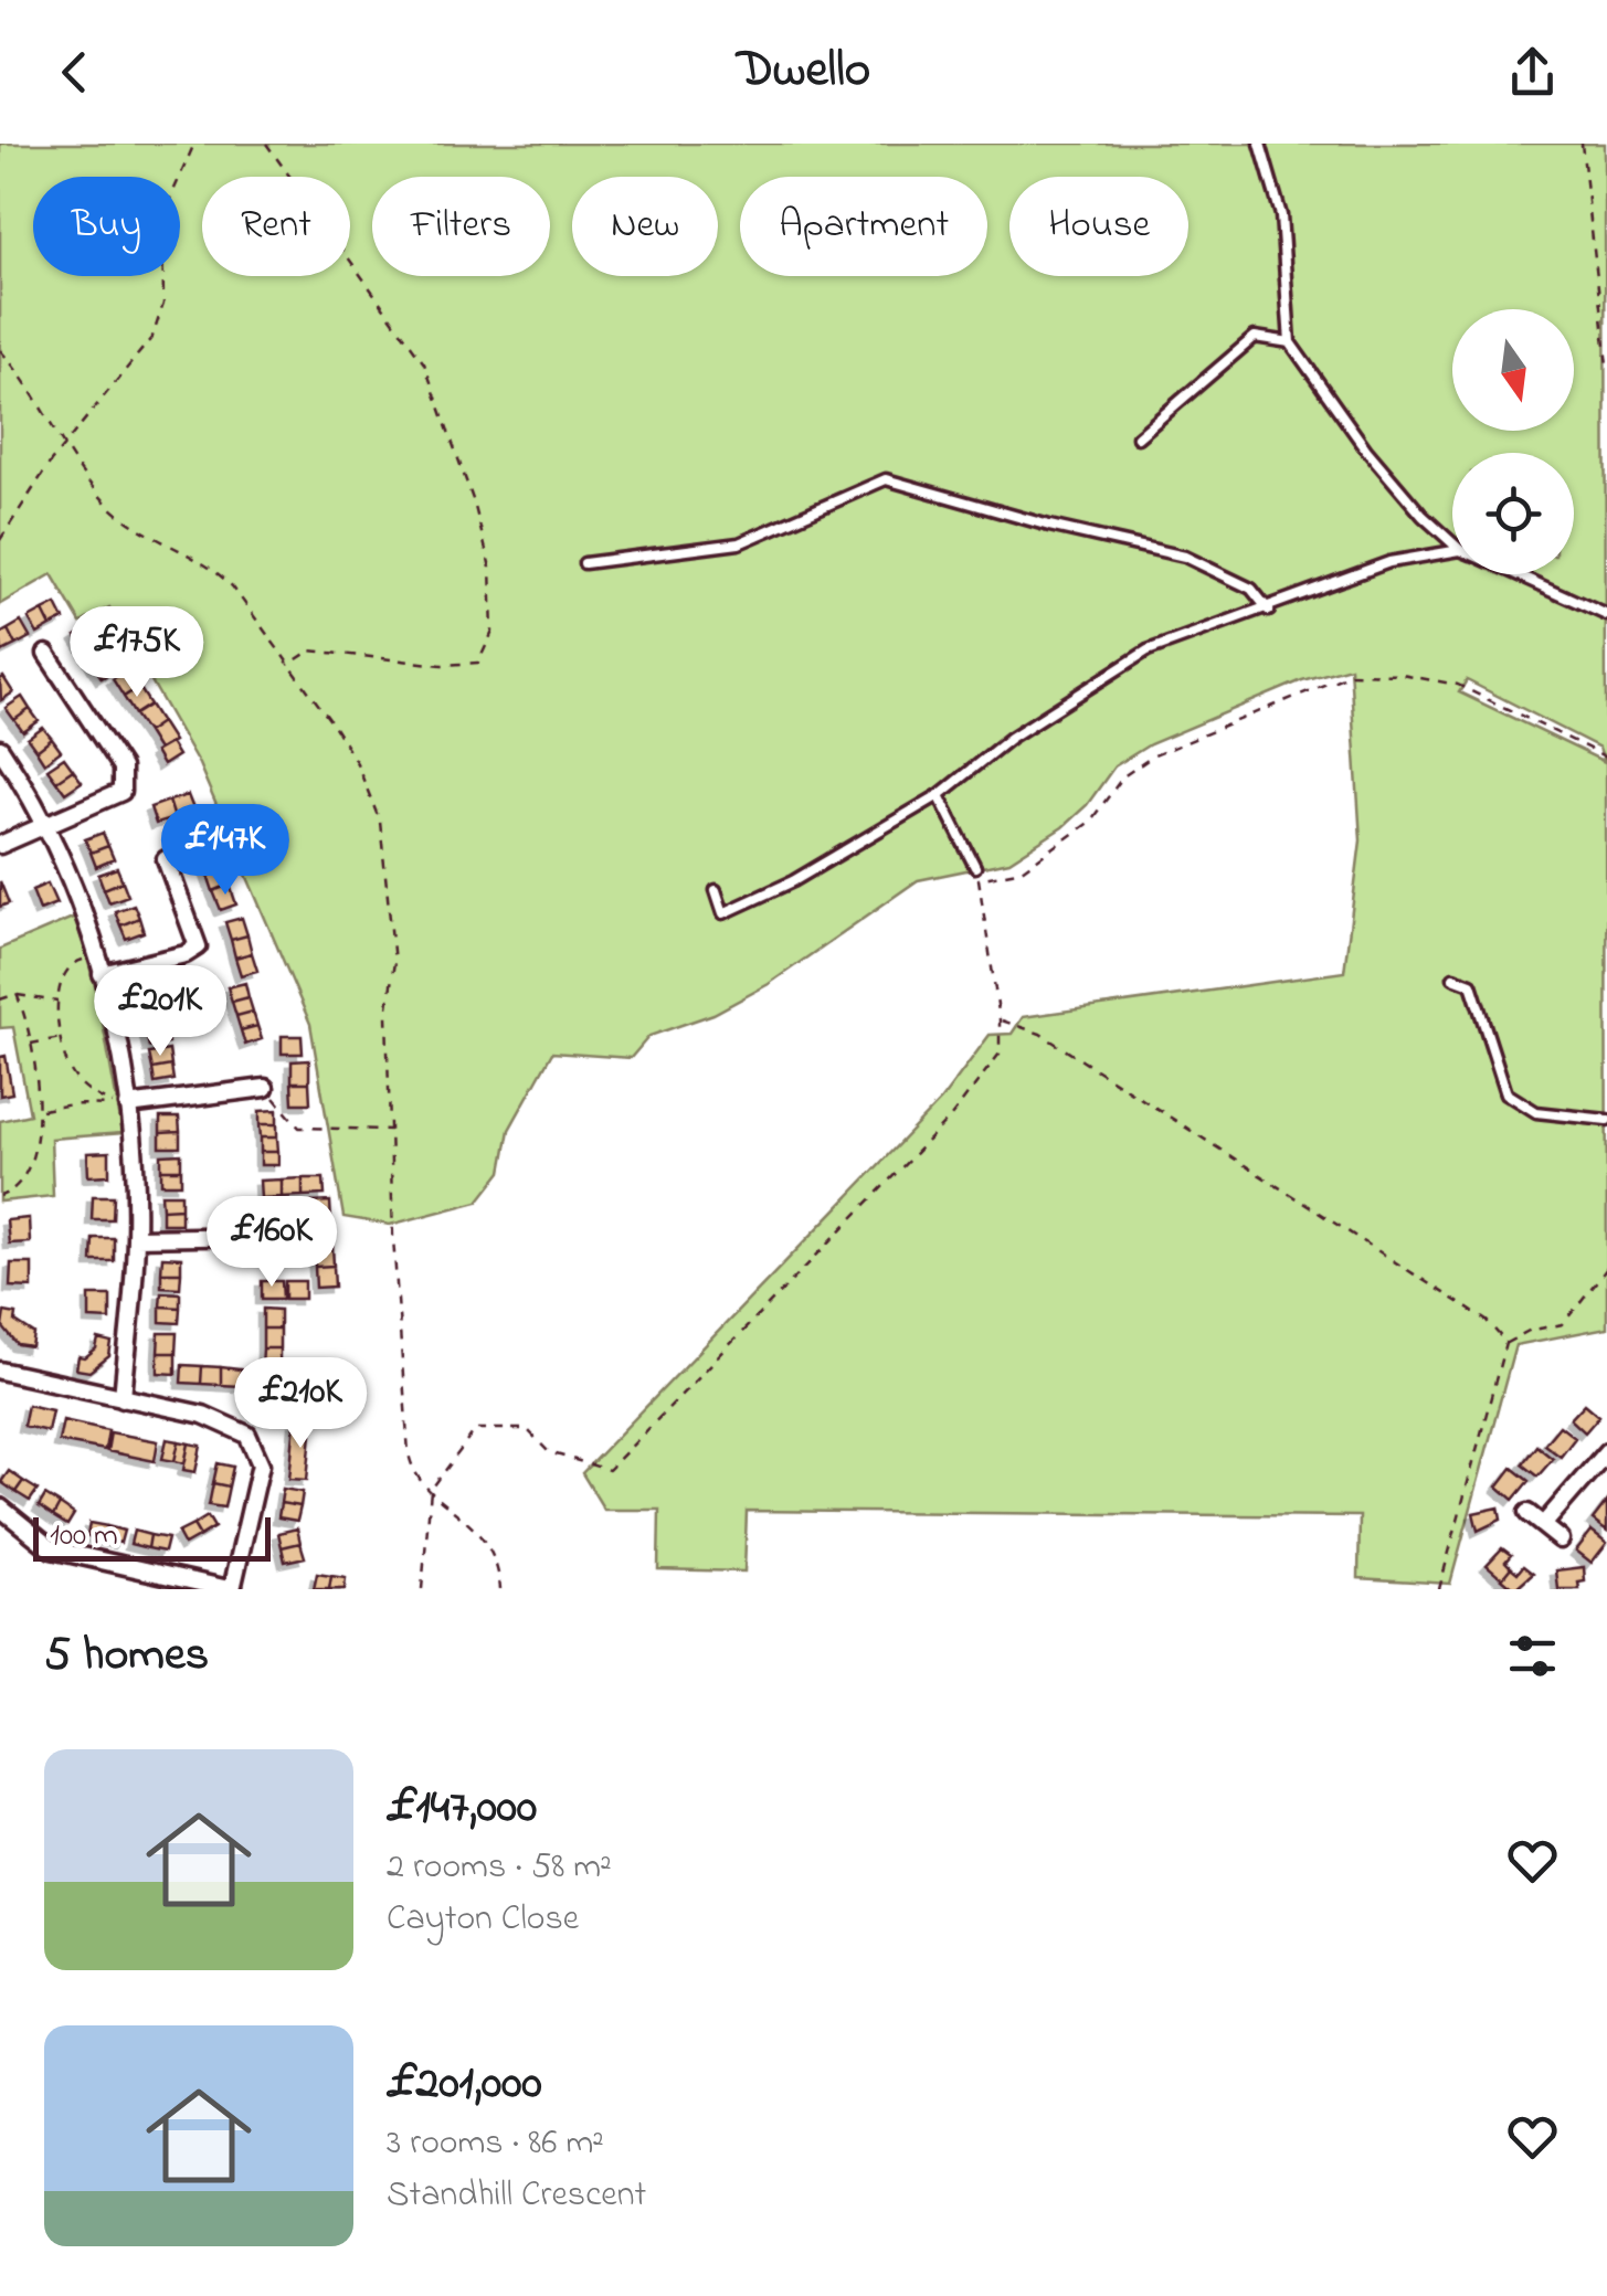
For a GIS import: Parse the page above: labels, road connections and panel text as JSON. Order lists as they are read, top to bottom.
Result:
{
  "scale_bar": "100 m",
  "north": "bottom",
  "page": {
    "header": "Dwello",
    "chip": [
      "Buy",
      "Rent",
      "Filters",
      "New",
      "Apartment",
      "House"
    ],
    "price": [
      "£175K",
      "£147K",
      "£201K",
      "£160K",
      "£210K"
    ],
    "scale": "100 m",
    "heading": "5 homes",
    "list": [
      {
        "name": "£147,000",
        "note": "2 rooms · 58 m² · Cayton Close"
      },
      {
        "name": "£201,000",
        "note": "3 rooms · 86 m² · Standhill Crescent"
      }
    ]
  }
}
